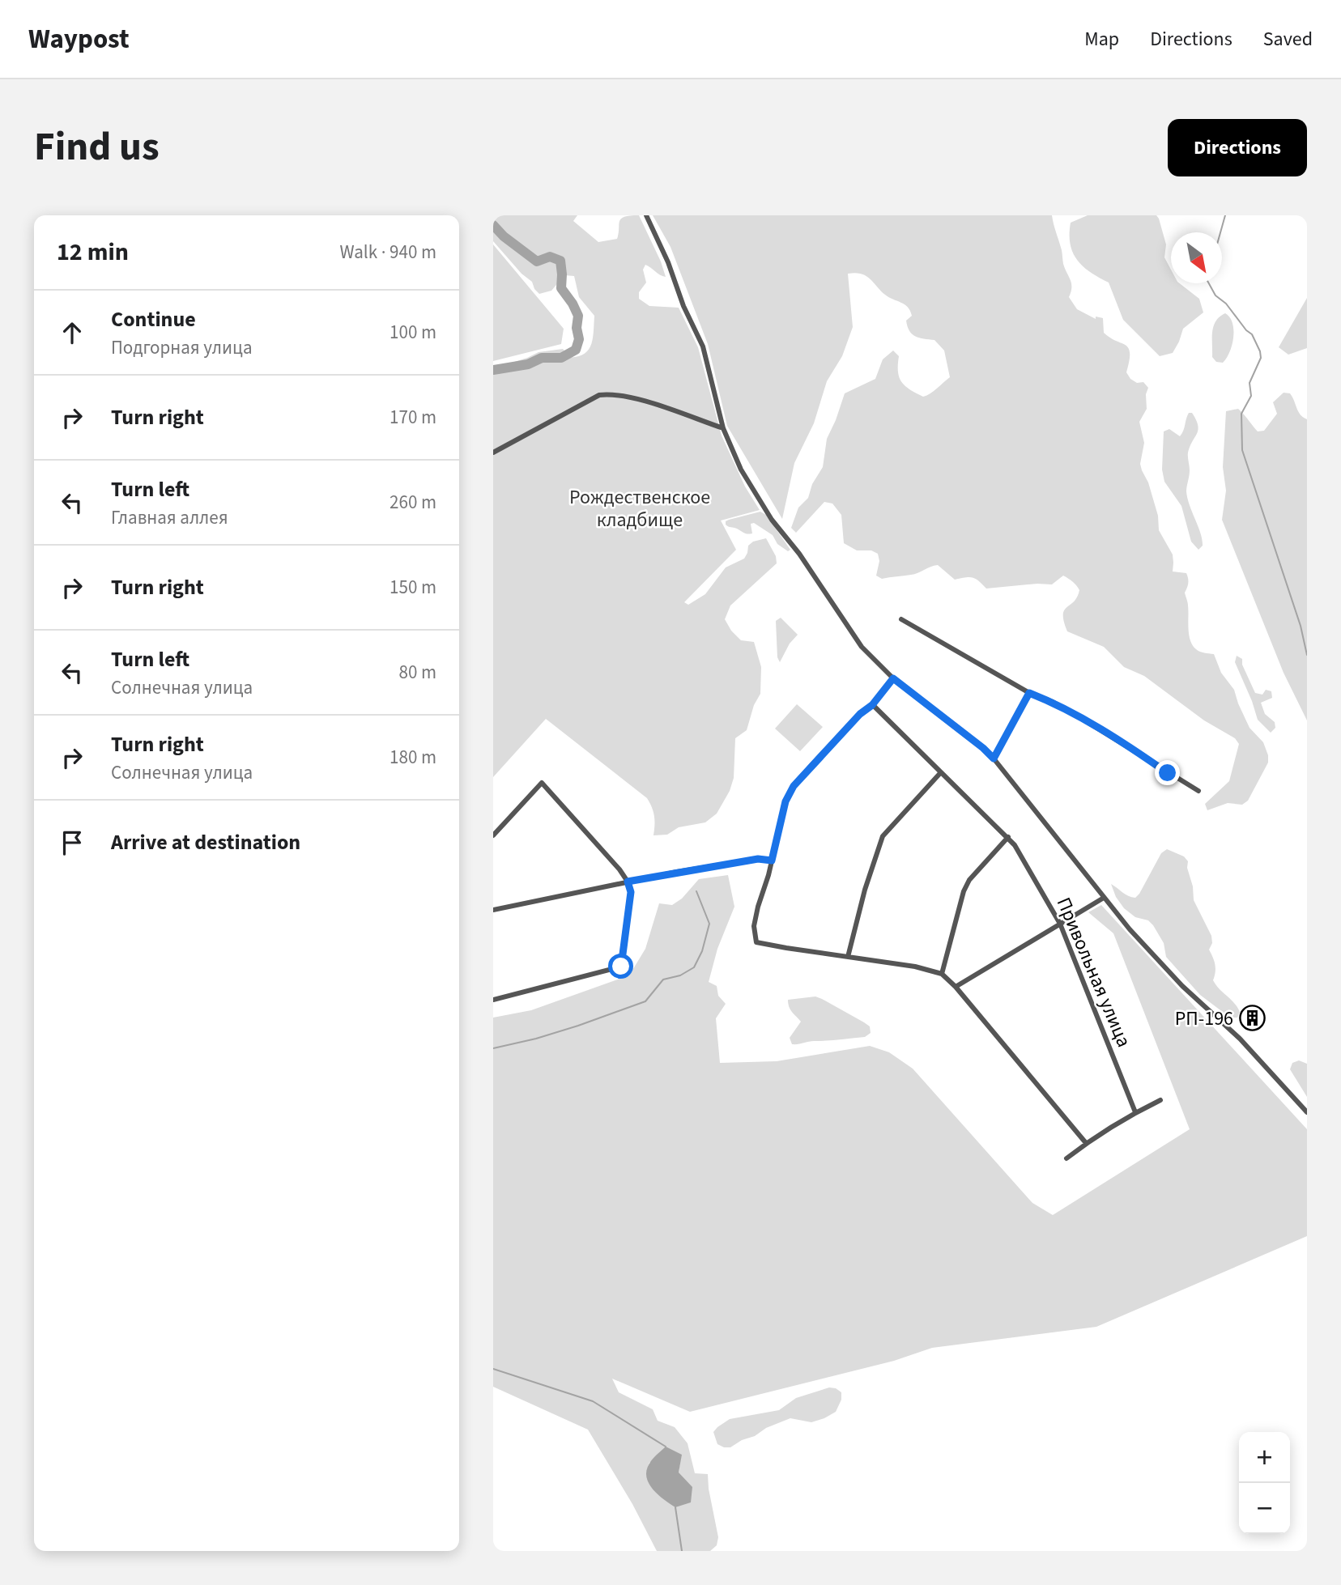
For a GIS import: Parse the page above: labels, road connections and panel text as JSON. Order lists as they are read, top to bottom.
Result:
{
  "streets": {
    "street": ["Привольная улица"]
  },
  "parks": ["Рождественское кладбище"],
  "places": {
    "building": ["РП-196"]
  },
  "north": "bottom right",
  "page": {
    "header": "Waypost",
    "nav": ["Map", "Directions", "Saved"],
    "title": "Find us",
    "buttons": "Directions",
    "heading": ["12 min", "Walk · 940 m"],
    "list": [
      ["Continue", "Подгорная улица", "100 m"],
      ["Turn right", "170 m"],
      ["Turn left", "Главная аллея", "260 m"],
      ["Turn right", "150 m"],
      ["Turn left", "Солнечная улица", "80 m"],
      ["Turn right", "Солнечная улица", "180 m"],
      "Arrive at destination"
    ],
    "map_buttons": ["+", "−"]
  }
}
